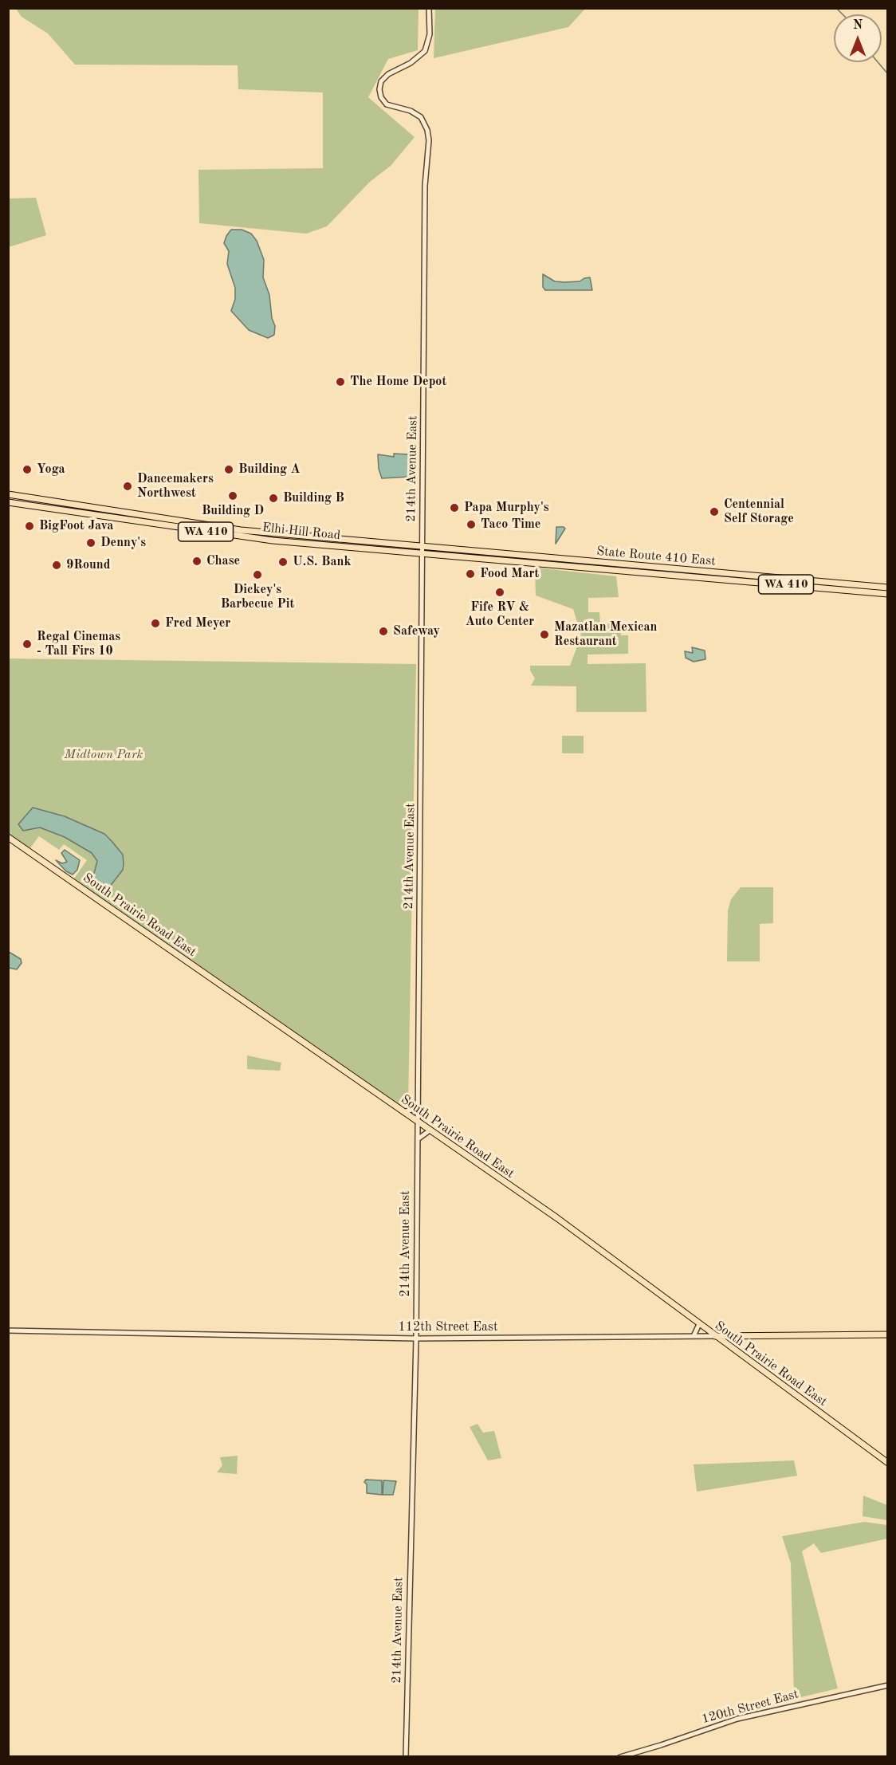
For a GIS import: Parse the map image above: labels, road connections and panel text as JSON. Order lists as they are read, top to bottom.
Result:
{
  "streets": {
    "main road": [
      "WA 410",
      "Elhi Hill Road",
      "State Route 410 East",
      "South Prairie Road East",
      "112th Street East"
    ],
    "street": ["214th Avenue East", "120th Street East"]
  },
  "crossings": [
    ["214th Avenue East", "Elhi Hill Road"],
    ["214th Avenue East", "State Route 410 East"],
    ["214th Avenue East", "South Prairie Road East"],
    ["214th Avenue East", "112th Street East"],
    ["Elhi Hill Road", "State Route 410 East"],
    ["South Prairie Road East", "112th Street East"]
  ],
  "parks": ["Midtown Park"],
  "places": [
    "The Home Depot",
    "Yoga",
    "Building A",
    "Dancemakers Northwest",
    "Building D",
    "Building B",
    "Papa Murphy's",
    "Centennial Self Storage",
    "Taco Time",
    "BigFoot Java",
    "Denny's",
    "Chase",
    "U.S. Bank",
    "9Round",
    "Food Mart",
    "Dickey's Barbecue Pit",
    "Fife RV & Auto Center",
    "Fred Meyer",
    "Safeway",
    "Mazatlan Mexican Restaurant",
    "Regal Cinemas - Tall Firs 10"
  ],
  "north": "top"
}
